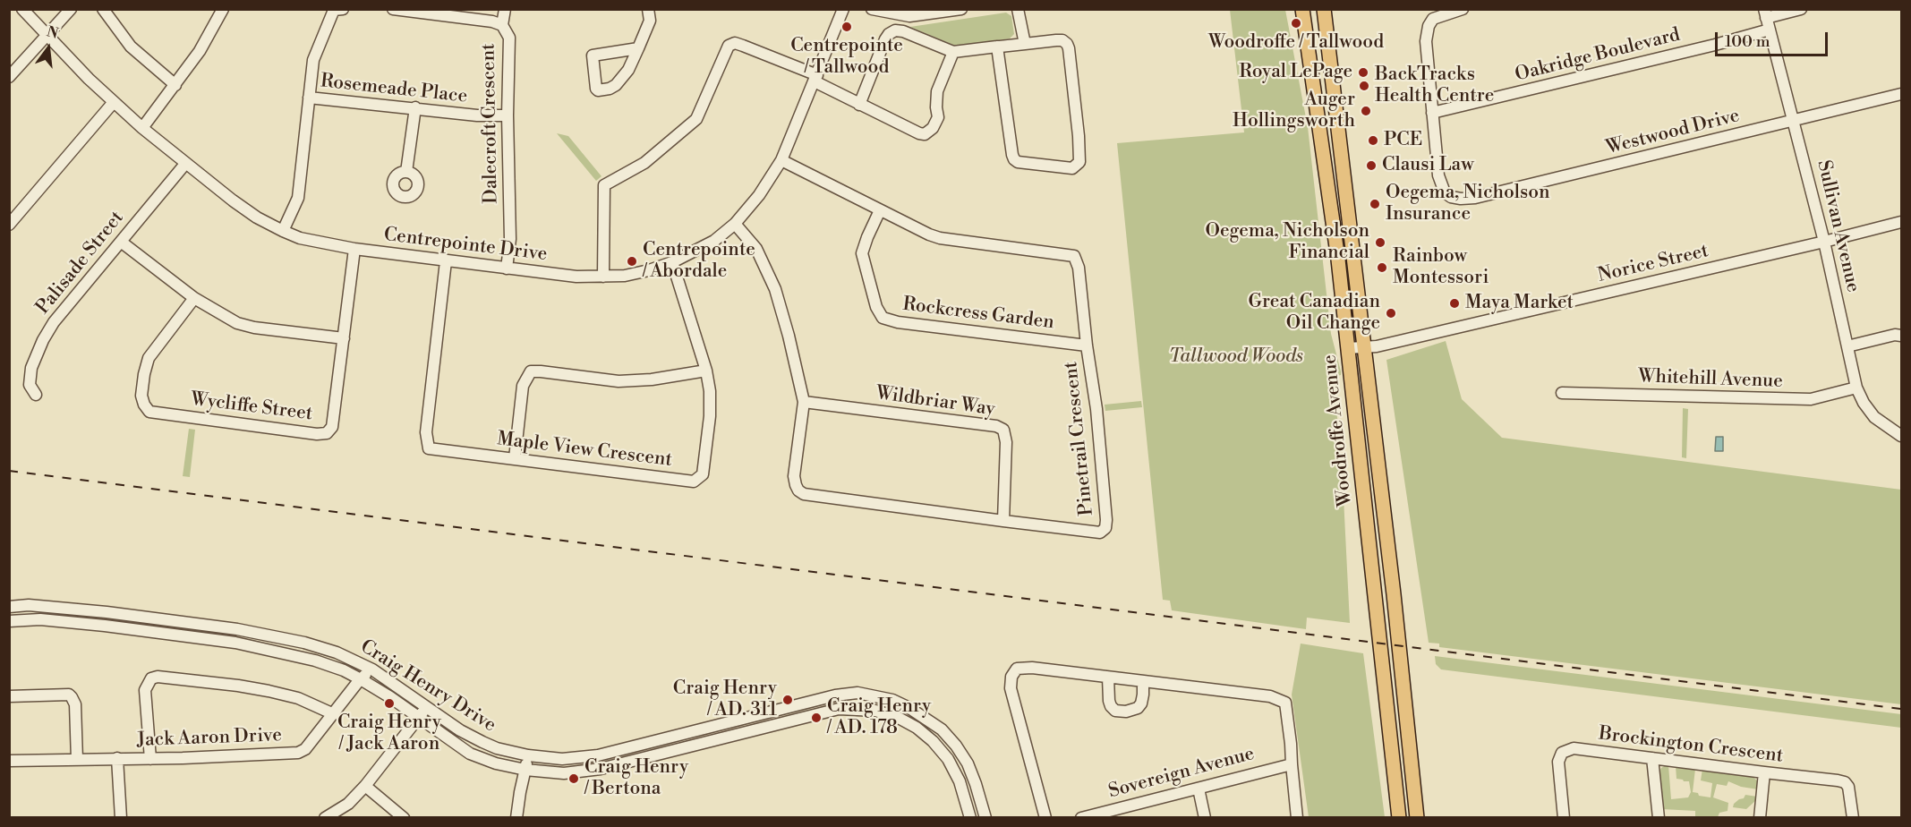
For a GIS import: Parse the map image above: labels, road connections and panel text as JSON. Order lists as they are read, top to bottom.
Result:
{
  "streets": {
    "main road": ["Woodroffe Avenue"],
    "street": [
      "Oakridge Boulevard",
      "Rosemeade Place",
      "Dalecroft Crescent",
      "Westwood Drive",
      "Sullivan Avenue",
      "Centrepointe Drive",
      "Palisade Street",
      "Norice Street",
      "Rockcress Garden",
      "Whitehill Avenue",
      "Wildbriar Way",
      "Wycliffe Street",
      "Pinetrail Crescent",
      "Maple View Crescent",
      "Craig Henry Drive",
      "Jack Aaron Drive",
      "Brockington Crescent",
      "Sovereign Avenue"
    ]
  },
  "crossings": [
    ["Oakridge Boulevard", "Westwood Drive"],
    ["Oakridge Boulevard", "Sullivan Avenue"],
    ["Rosemeade Place", "Dalecroft Crescent"],
    ["Dalecroft Crescent", "Centrepointe Drive"],
    ["Westwood Drive", "Sullivan Avenue"],
    ["Sullivan Avenue", "Norice Street"],
    ["Sullivan Avenue", "Whitehill Avenue"],
    ["Centrepointe Drive", "Palisade Street"],
    ["Centrepointe Drive", "Wycliffe Street"],
    ["Centrepointe Drive", "Pinetrail Crescent"],
    ["Centrepointe Drive", "Maple View Crescent"],
    ["Norice Street", "Woodroffe Avenue"],
    ["Rockcress Garden", "Pinetrail Crescent"],
    ["Wildbriar Way", "Pinetrail Crescent"],
    ["Craig Henry Drive", "Jack Aaron Drive"]
  ],
  "parks": ["Tallwood Woods"],
  "places": [
    "Woodroffe / Tallwood",
    "Centrepointe / Tallwood",
    "Royal LePage",
    "BackTracks Health Centre",
    "Auger Hollingsworth",
    "PCE",
    "Clausi Law",
    "Oegema, Nicholson Insurance",
    "Oegema, Nicholson Financial",
    "Centrepointe / Abordale",
    "Rainbow Montessori",
    "Maya Market",
    "Great Canadian Oil Change",
    "Craig Henry / AD. 311",
    "Craig Henry / Jack Aaron",
    "Craig Henry / AD. 178",
    "Craig Henry / Bertona"
  ],
  "scale_bar": "100 m",
  "north": "top"
}
